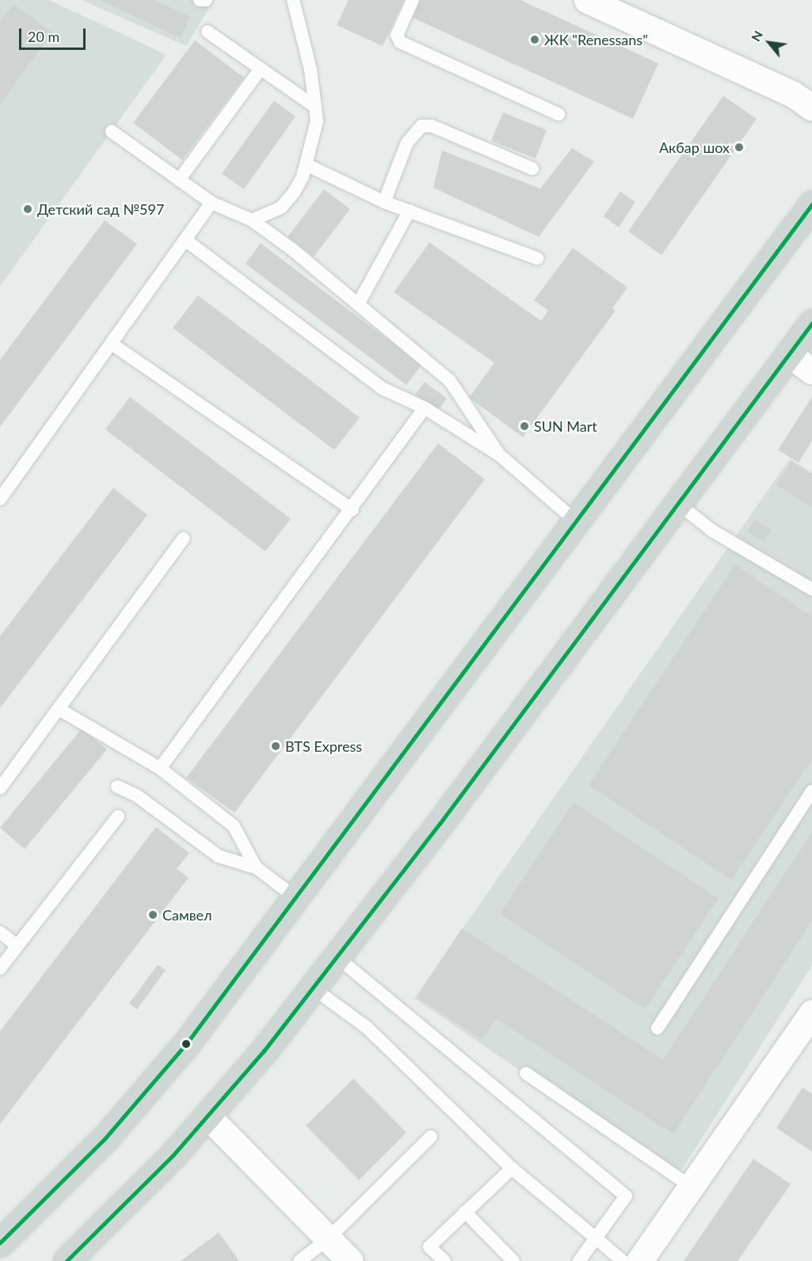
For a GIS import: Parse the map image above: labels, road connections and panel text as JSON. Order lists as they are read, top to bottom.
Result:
{
  "places": [
    "ЖК \"Renessans\"",
    "Акбар шох",
    "Детский сад №597",
    "SUN Mart",
    "BTS Express",
    "Самвел"
  ],
  "scale_bar": "20 m",
  "north": "top left"
}
